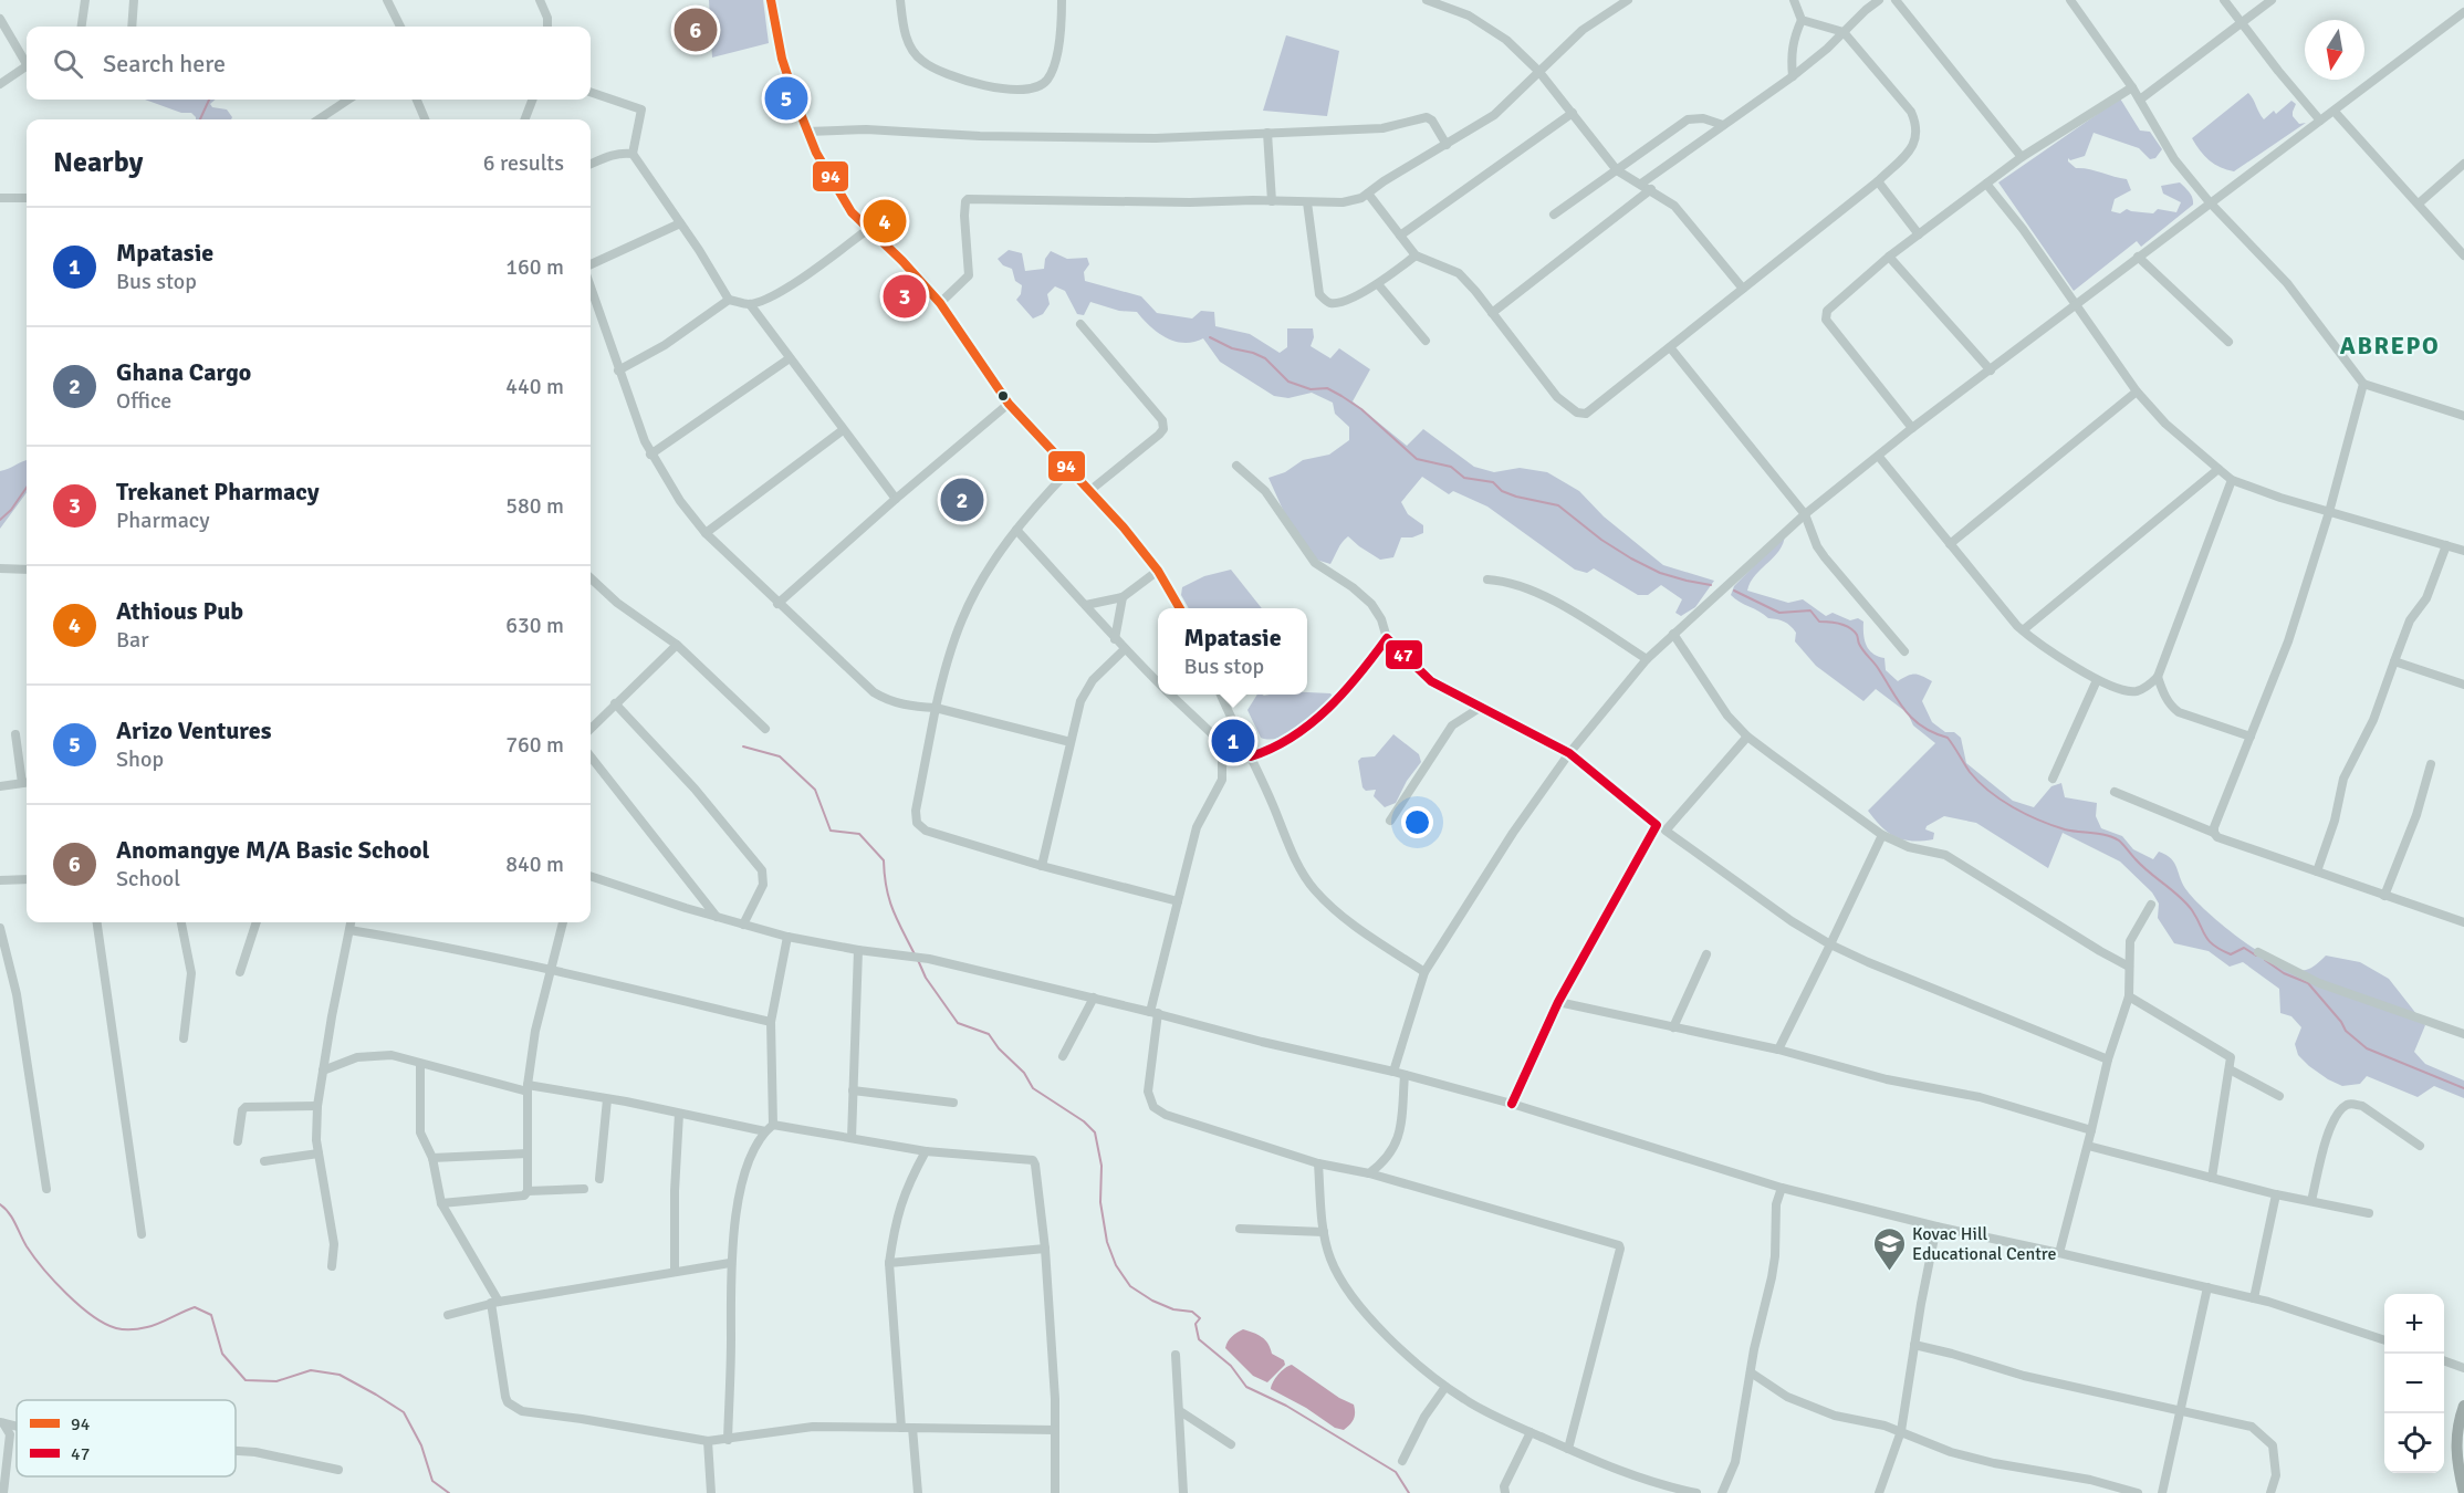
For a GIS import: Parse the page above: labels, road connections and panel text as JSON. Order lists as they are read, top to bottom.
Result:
{
  "districts": ["ABREPO"],
  "places": {
    "school or university": ["Kovac Hill Educational Centre"]
  },
  "lines": ["transit line 94", "transit line 47"],
  "legend": ["94", "47"],
  "north": "bottom",
  "page": {
    "pins": [
      "6",
      "5",
      "4",
      "3",
      "2",
      "1"
    ],
    "search": "Search here",
    "heading": ["Nearby", "6 results"],
    "list": [
      {
        "mark": "1",
        "name": "Mpatasie",
        "note": "Bus stop",
        "value": "160 m"
      },
      {
        "mark": "2",
        "name": "Ghana Cargo",
        "note": "Office",
        "value": "440 m"
      },
      {
        "mark": "3",
        "name": "Trekanet Pharmacy",
        "note": "Pharmacy",
        "value": "580 m"
      },
      {
        "mark": "4",
        "name": "Athious Pub",
        "note": "Bar",
        "value": "630 m"
      },
      {
        "mark": "5",
        "name": "Arizo Ventures",
        "note": "Shop",
        "value": "760 m"
      },
      {
        "mark": "6",
        "name": "Anomangye M/A Basic School",
        "note": "School",
        "value": "840 m"
      }
    ],
    "popup": ["Mpatasie", "Bus stop"],
    "map_buttons": ["+", "−"]
  }
}
